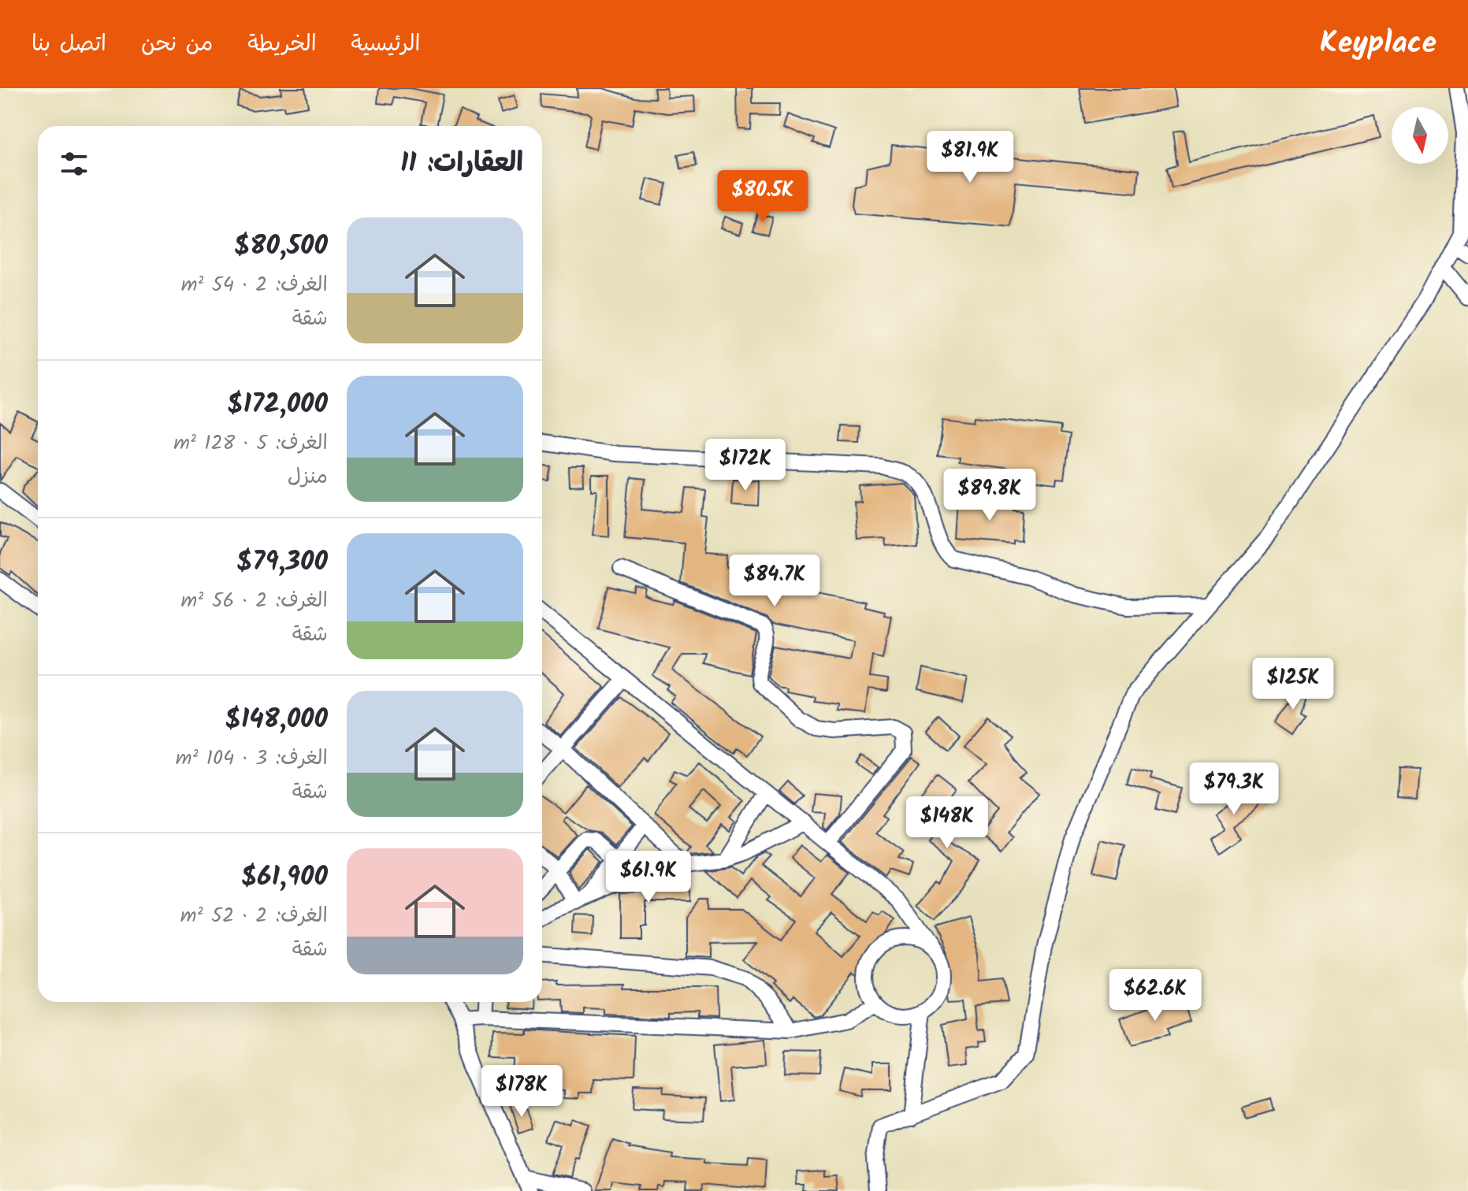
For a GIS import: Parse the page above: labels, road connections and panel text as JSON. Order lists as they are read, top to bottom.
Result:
{
  "north": "bottom",
  "page": {
    "header": "Keyplace",
    "nav": [
      "الرئيسية",
      "الخريطة",
      "من نحن",
      "اتصل بنا"
    ],
    "heading": "العقارات: 11",
    "price": [
      "$81.9K",
      "$80.5K",
      "$172K",
      "$89.8K",
      "$84.7K",
      "$125K",
      "$79.3K",
      "$148K",
      "$61.9K",
      "$62.6K",
      "$178K"
    ],
    "list": [
      {
        "name": "$80,500",
        "note": "الغرف: 2 · 54 m² · شقة"
      },
      {
        "name": "$172,000",
        "note": "الغرف: 5 · 128 m² · منزل"
      },
      {
        "name": "$79,300",
        "note": "الغرف: 2 · 56 m² · شقة"
      },
      {
        "name": "$148,000",
        "note": "الغرف: 3 · 104 m² · شقة"
      },
      {
        "name": "$61,900",
        "note": "الغرف: 2 · 52 m² · شقة"
      }
    ]
  }
}
